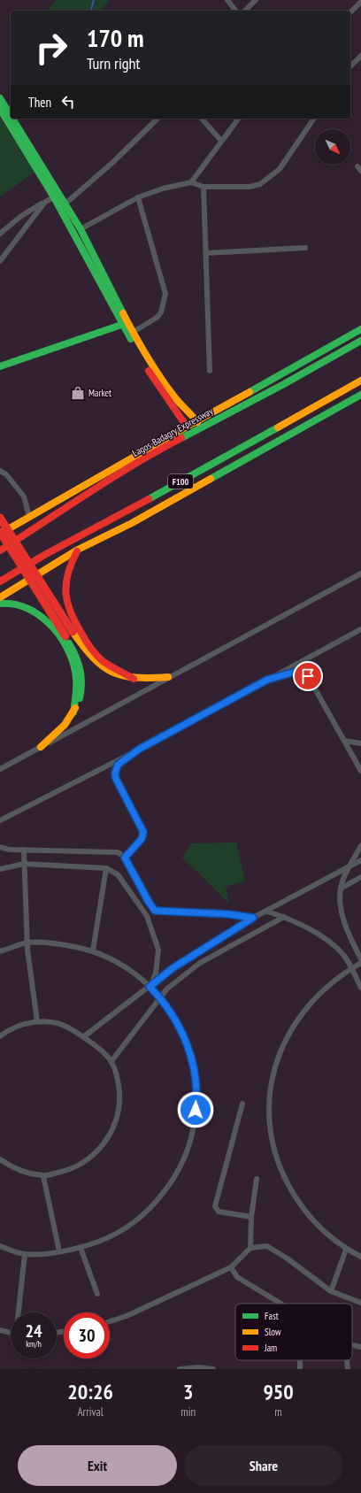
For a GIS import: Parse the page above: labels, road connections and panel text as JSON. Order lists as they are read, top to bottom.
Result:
{
  "streets": {
    "main road": ["Lagos-Badagry Expressway", "F100"]
  },
  "places": {
    "shop": ["Market"]
  },
  "legend": ["Fast", "Slow", "Jam"],
  "north": "bottom right",
  "page": {
    "turn": ["170 m", "Turn right"],
    "then": "Then",
    "speed": "24 km/h",
    "limit": "30",
    "eta": [
      "20:26",
      "Arrival",
      "3",
      "min",
      "950",
      "m"
    ],
    "buttons": ["Exit", "Share"]
  }
}
